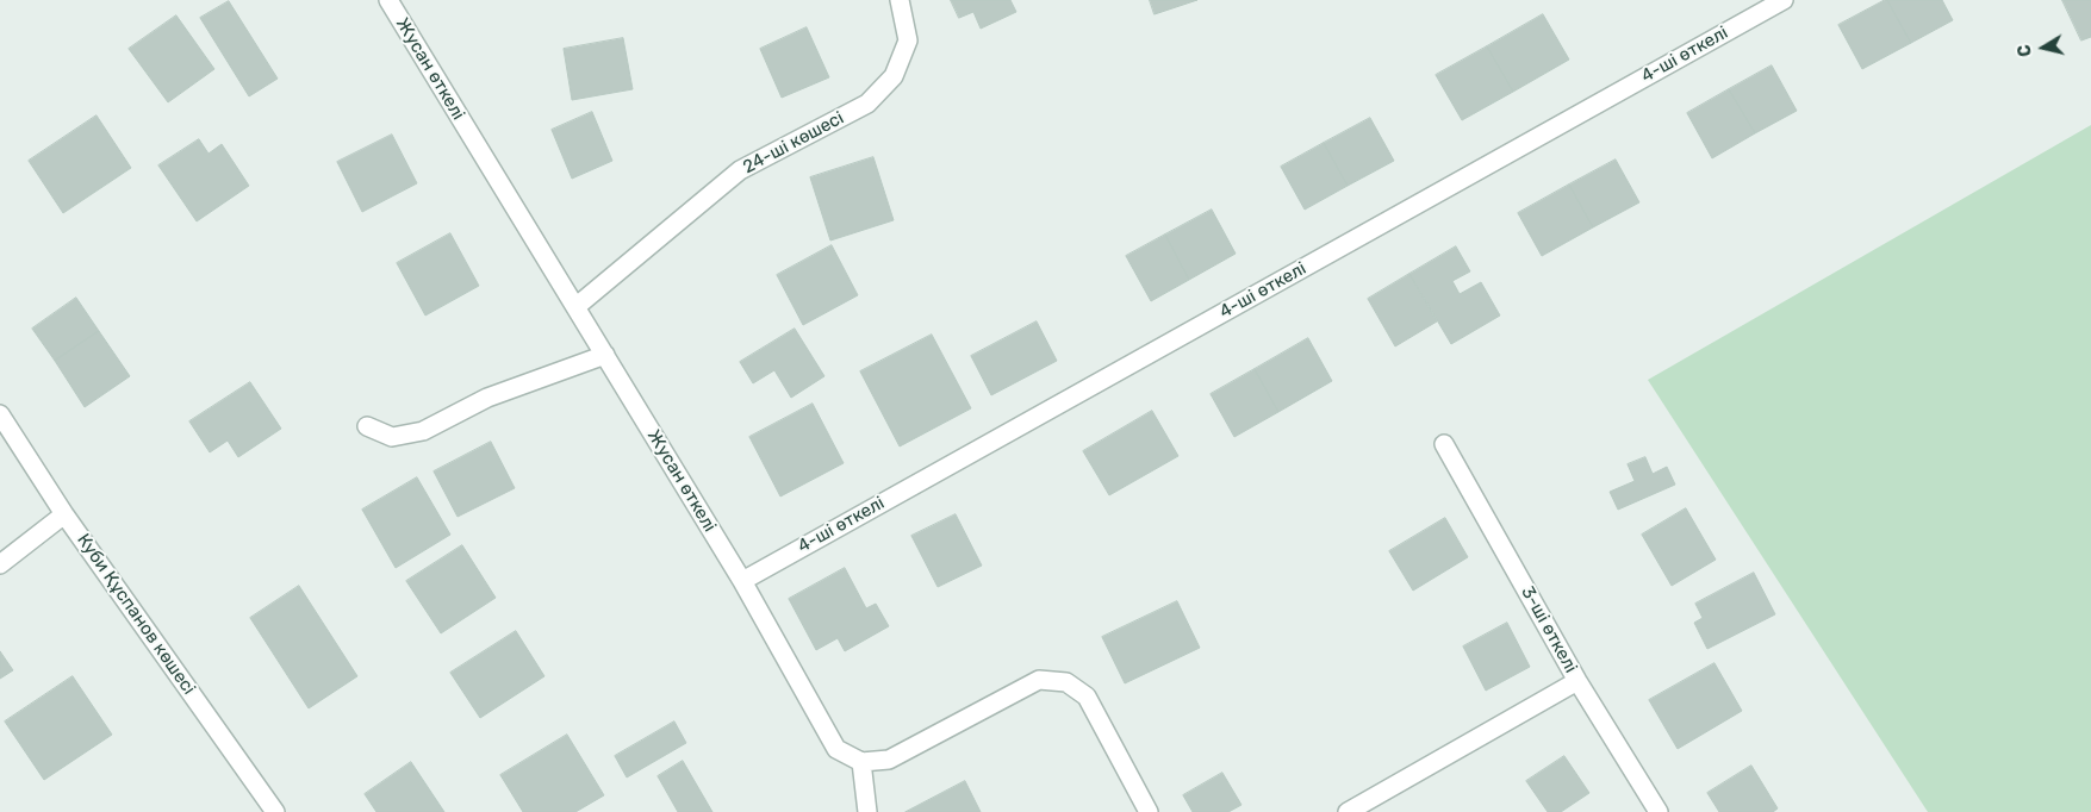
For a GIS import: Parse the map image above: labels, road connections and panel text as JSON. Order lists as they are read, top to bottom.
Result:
{
  "streets": {
    "street": [
      "4-шi өткелi",
      "Жусан өткелі",
      "24-ші көшесi",
      "Куби Құспанов көшесi",
      "3-шi өткелi"
    ]
  },
  "crossings": [
    ["4-шi өткелi", "Жусан өткелі"],
    ["Жусан өткелі", "24-ші көшесi"]
  ],
  "north": "left"
}
